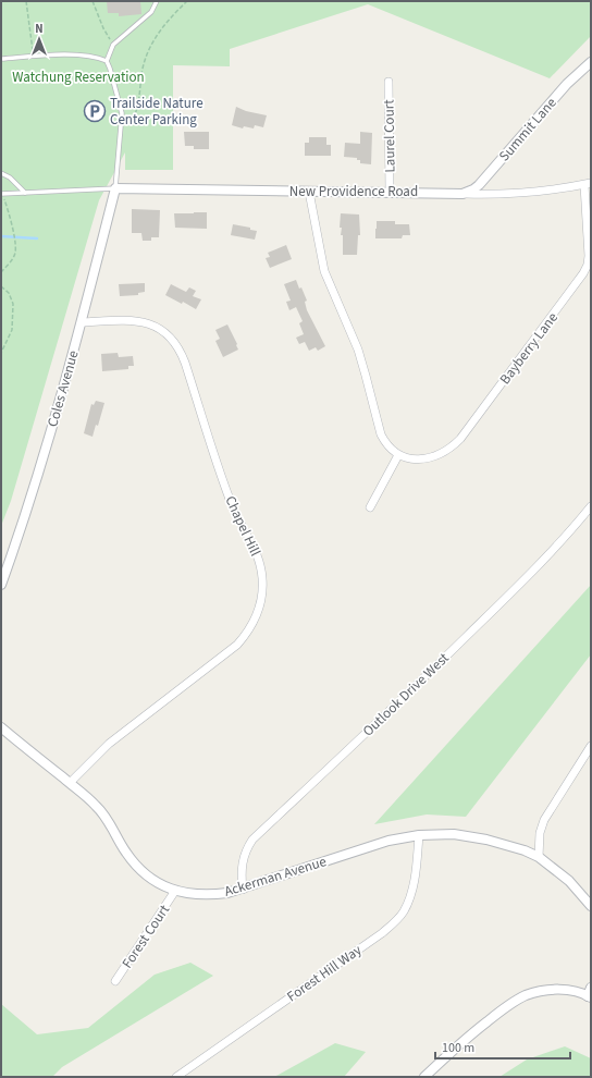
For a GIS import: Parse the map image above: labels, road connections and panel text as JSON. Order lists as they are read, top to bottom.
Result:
{
  "streets": {
    "street": [
      "Summit Lane",
      "Laurel Court",
      "New Providence Road",
      "Bayberry Lane",
      "Coles Avenue",
      "Chapel Hill",
      "Outlook Drive West",
      "Ackerman Avenue",
      "Forest Court",
      "Forest Hill Way"
    ]
  },
  "crossings": [
    ["Summit Lane", "New Providence Road"],
    ["Laurel Court", "New Providence Road"],
    ["New Providence Road", "Bayberry Lane"],
    ["New Providence Road", "Coles Avenue"],
    ["Coles Avenue", "Chapel Hill"],
    ["Chapel Hill", "Ackerman Avenue"],
    ["Outlook Drive West", "Ackerman Avenue"],
    ["Ackerman Avenue", "Forest Court"],
    ["Ackerman Avenue", "Forest Hill Way"]
  ],
  "parks": ["Watchung Reservation"],
  "places": {
    "parking": ["Trailside Nature Center Parking"]
  },
  "scale_bar": "100 m",
  "north": "top"
}
